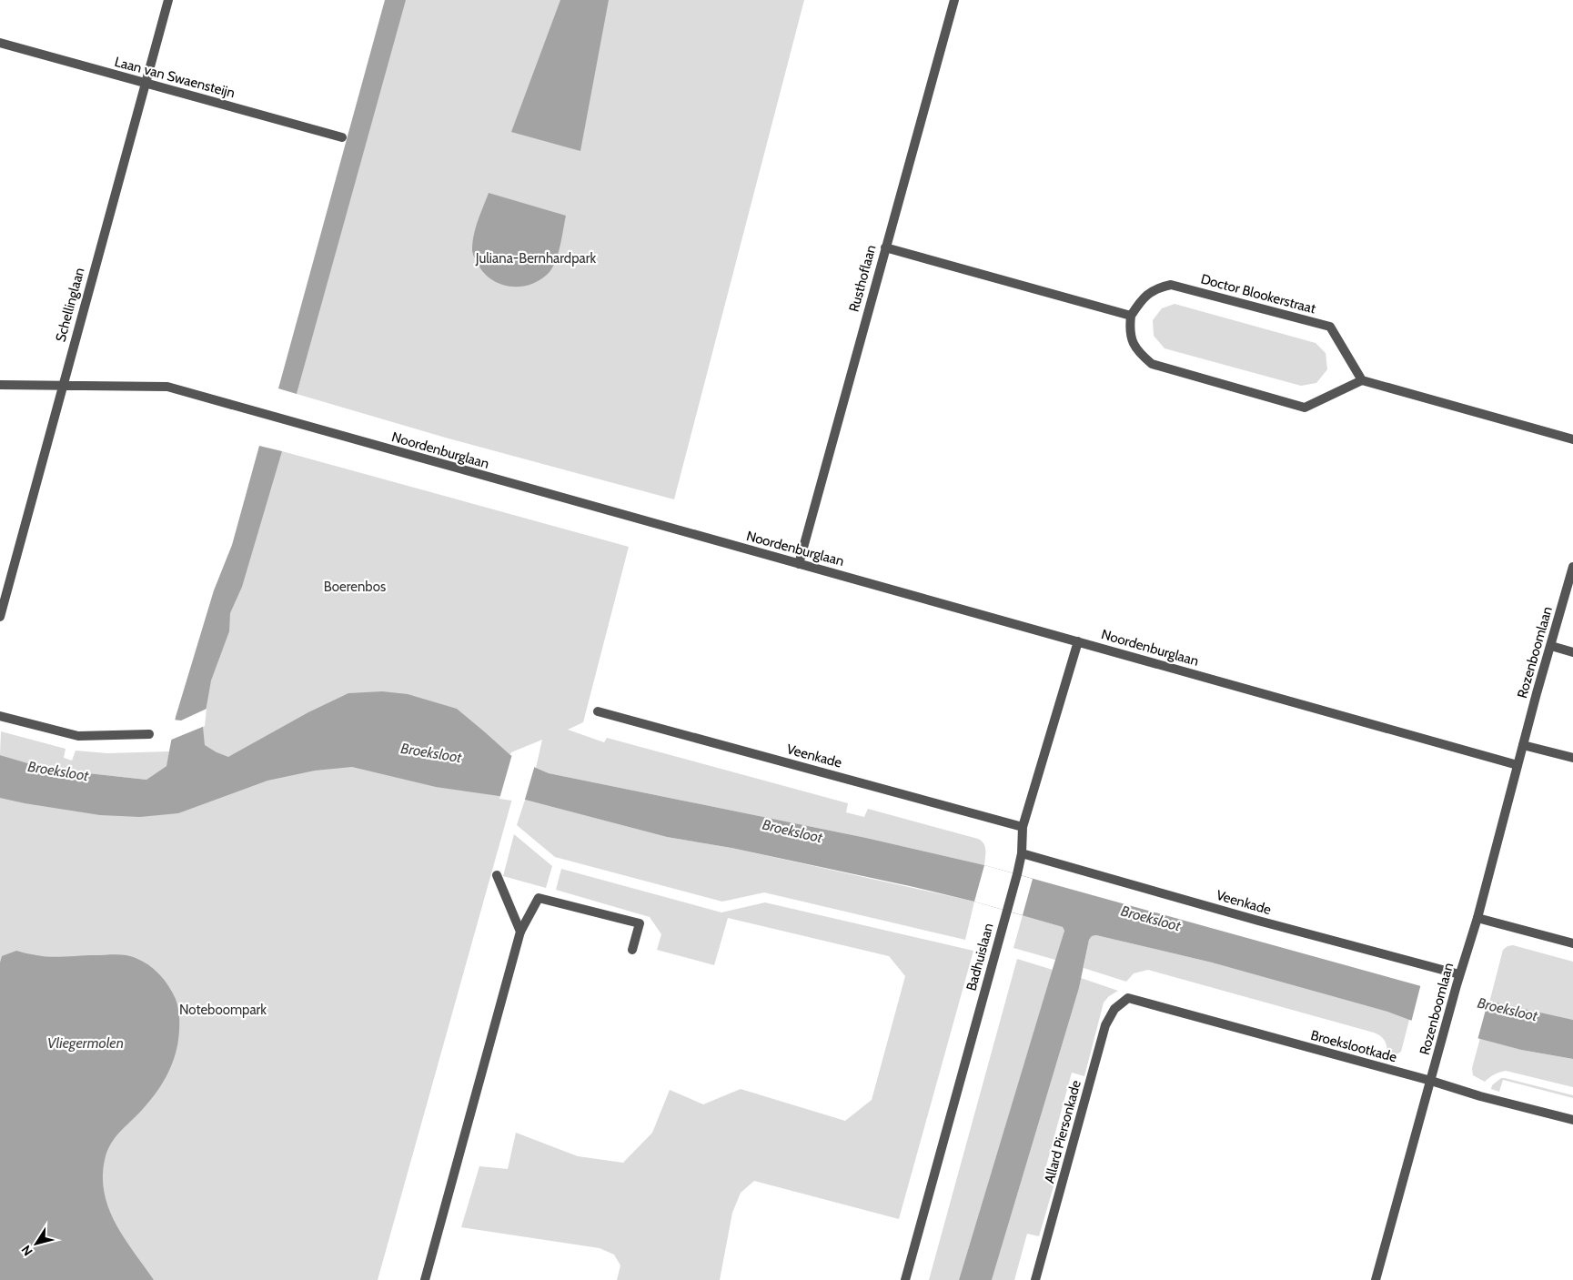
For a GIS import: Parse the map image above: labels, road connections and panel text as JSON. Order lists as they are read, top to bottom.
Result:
{
  "streets": {
    "street": [
      "Laan van Swaensteijn",
      "Rusthoflaan",
      "Doctor Blookerstraat",
      "Schellinglaan",
      "Noordenburglaan",
      "Rozenboomlaan",
      "Veenkade",
      "Badhuislaan",
      "Broekslootkade",
      "Allard Piersonkade"
    ]
  },
  "crossings": [
    ["Laan van Swaensteijn", "Schellinglaan"],
    ["Rusthoflaan", "Noordenburglaan"],
    ["Schellinglaan", "Noordenburglaan"],
    ["Noordenburglaan", "Rozenboomlaan"],
    ["Noordenburglaan", "Badhuislaan"],
    ["Rozenboomlaan", "Veenkade"],
    ["Rozenboomlaan", "Broekslootkade"],
    ["Veenkade", "Badhuislaan"],
    ["Broekslootkade", "Allard Piersonkade"]
  ],
  "water": ["Broeksloot", "Vliegermolen"],
  "parks": ["Juliana-Bernhardpark", "Boerenbos", "Noteboompark"],
  "north": "bottom left"
}
